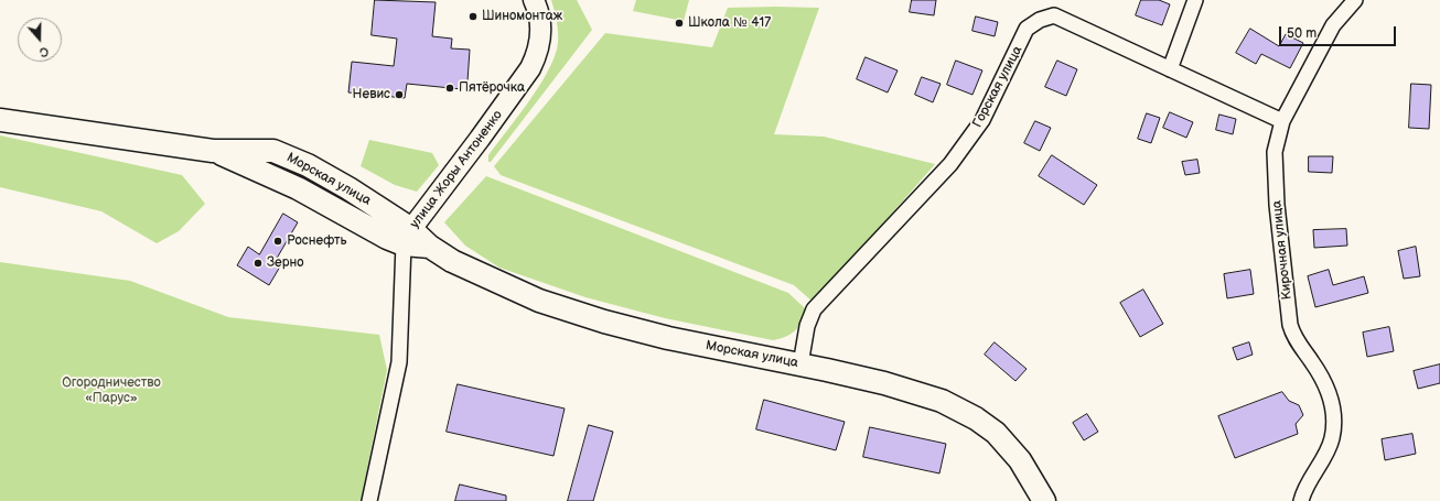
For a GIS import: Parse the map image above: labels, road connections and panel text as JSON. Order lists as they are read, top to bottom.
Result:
{
  "streets": {
    "main road": ["улица Жоры Антоненко", "Морская улица"],
    "street": ["Горская улица", "Кирочная улица"]
  },
  "crossings": [
    ["Горская улица", "Морская улица"],
    ["Горская улица", "Кирочная улица"],
    ["улица Жоры Антоненко", "Морская улица"]
  ],
  "parks": ["Огородничество «Парус»"],
  "places": [
    "Шиномонтаж",
    "Школа № 417",
    "Пятёрочка",
    "Невис",
    "Роснефть",
    "Зерно"
  ],
  "scale_bar": "50 m",
  "north": "bottom"
}
